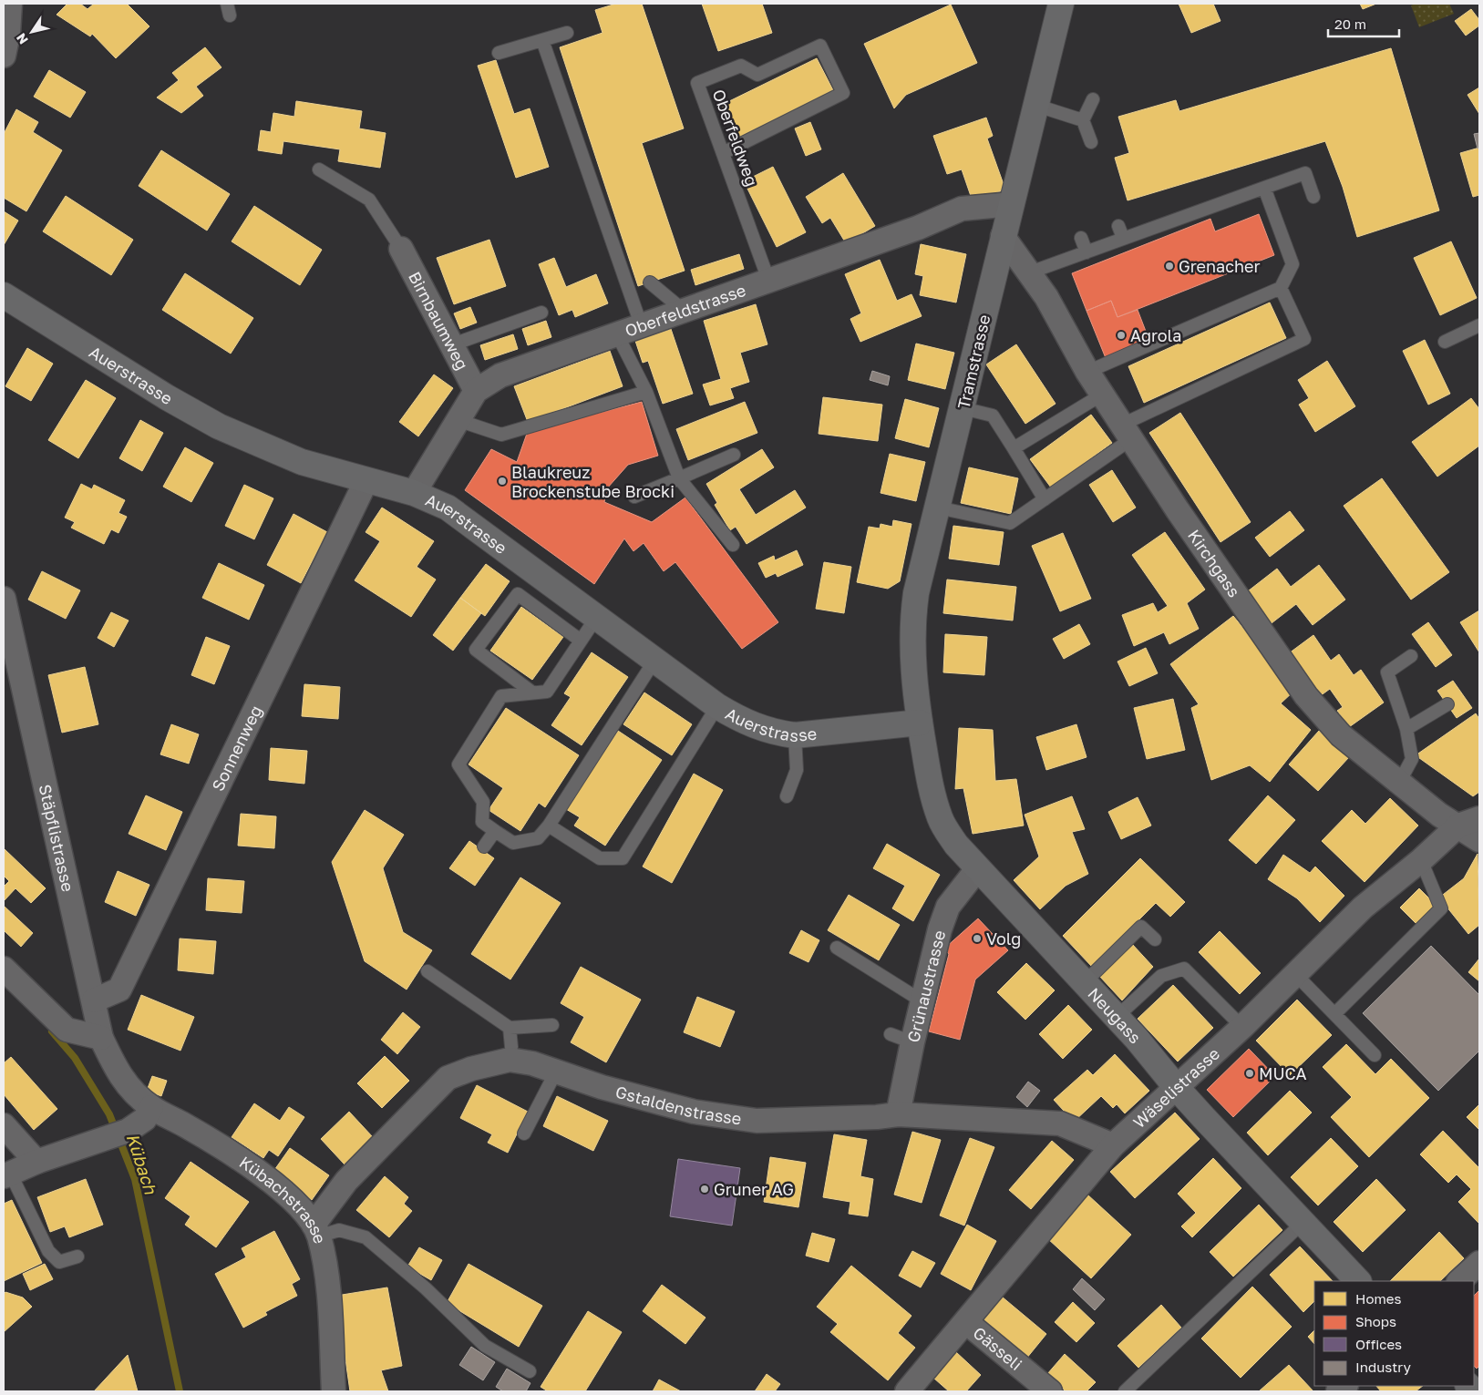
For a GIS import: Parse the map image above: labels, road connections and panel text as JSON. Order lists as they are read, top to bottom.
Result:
{
  "streets": {
    "main road": ["Tramstrasse", "Auerstrasse", "Neugass"],
    "street": [
      "Oberfeldstrasse",
      "Birnbaumweg",
      "Kirchgass",
      "Sonnenweg",
      "Stäpflistrasse",
      "Grünaustrasse",
      "Wäselistrasse",
      "Gstaldenstrasse",
      "Kübachstrasse",
      "Gässeli"
    ],
    "lane": ["Oberfeldweg"]
  },
  "crossings": [
    ["Oberfeldweg", "Oberfeldstrasse"],
    ["Oberfeldstrasse", "Birnbaumweg"],
    ["Oberfeldstrasse", "Tramstrasse"],
    ["Oberfeldstrasse", "Auerstrasse"],
    ["Tramstrasse", "Auerstrasse"],
    ["Tramstrasse", "Kirchgass"],
    ["Tramstrasse", "Neugass"],
    ["Auerstrasse", "Sonnenweg"],
    ["Auerstrasse", "Neugass"],
    ["Kirchgass", "Wäselistrasse"],
    ["Sonnenweg", "Stäpflistrasse"],
    ["Stäpflistrasse", "Kübachstrasse"],
    ["Grünaustrasse", "Neugass"],
    ["Grünaustrasse", "Gstaldenstrasse"],
    ["Neugass", "Wäselistrasse"],
    ["Wäselistrasse", "Gstaldenstrasse"],
    ["Wäselistrasse", "Gässeli"],
    ["Gstaldenstrasse", "Kübachstrasse"]
  ],
  "water": ["Kübach"],
  "places": [
    "Grenacher",
    "Agrola",
    "Blaukreuz Brockenstube Brocki",
    "Volg",
    "MUCA",
    "Gruner AG"
  ],
  "legend": [
    "Homes",
    "Shops",
    "Offices",
    "Industry"
  ],
  "scale_bar": "20 m",
  "north": "bottom left"
}
